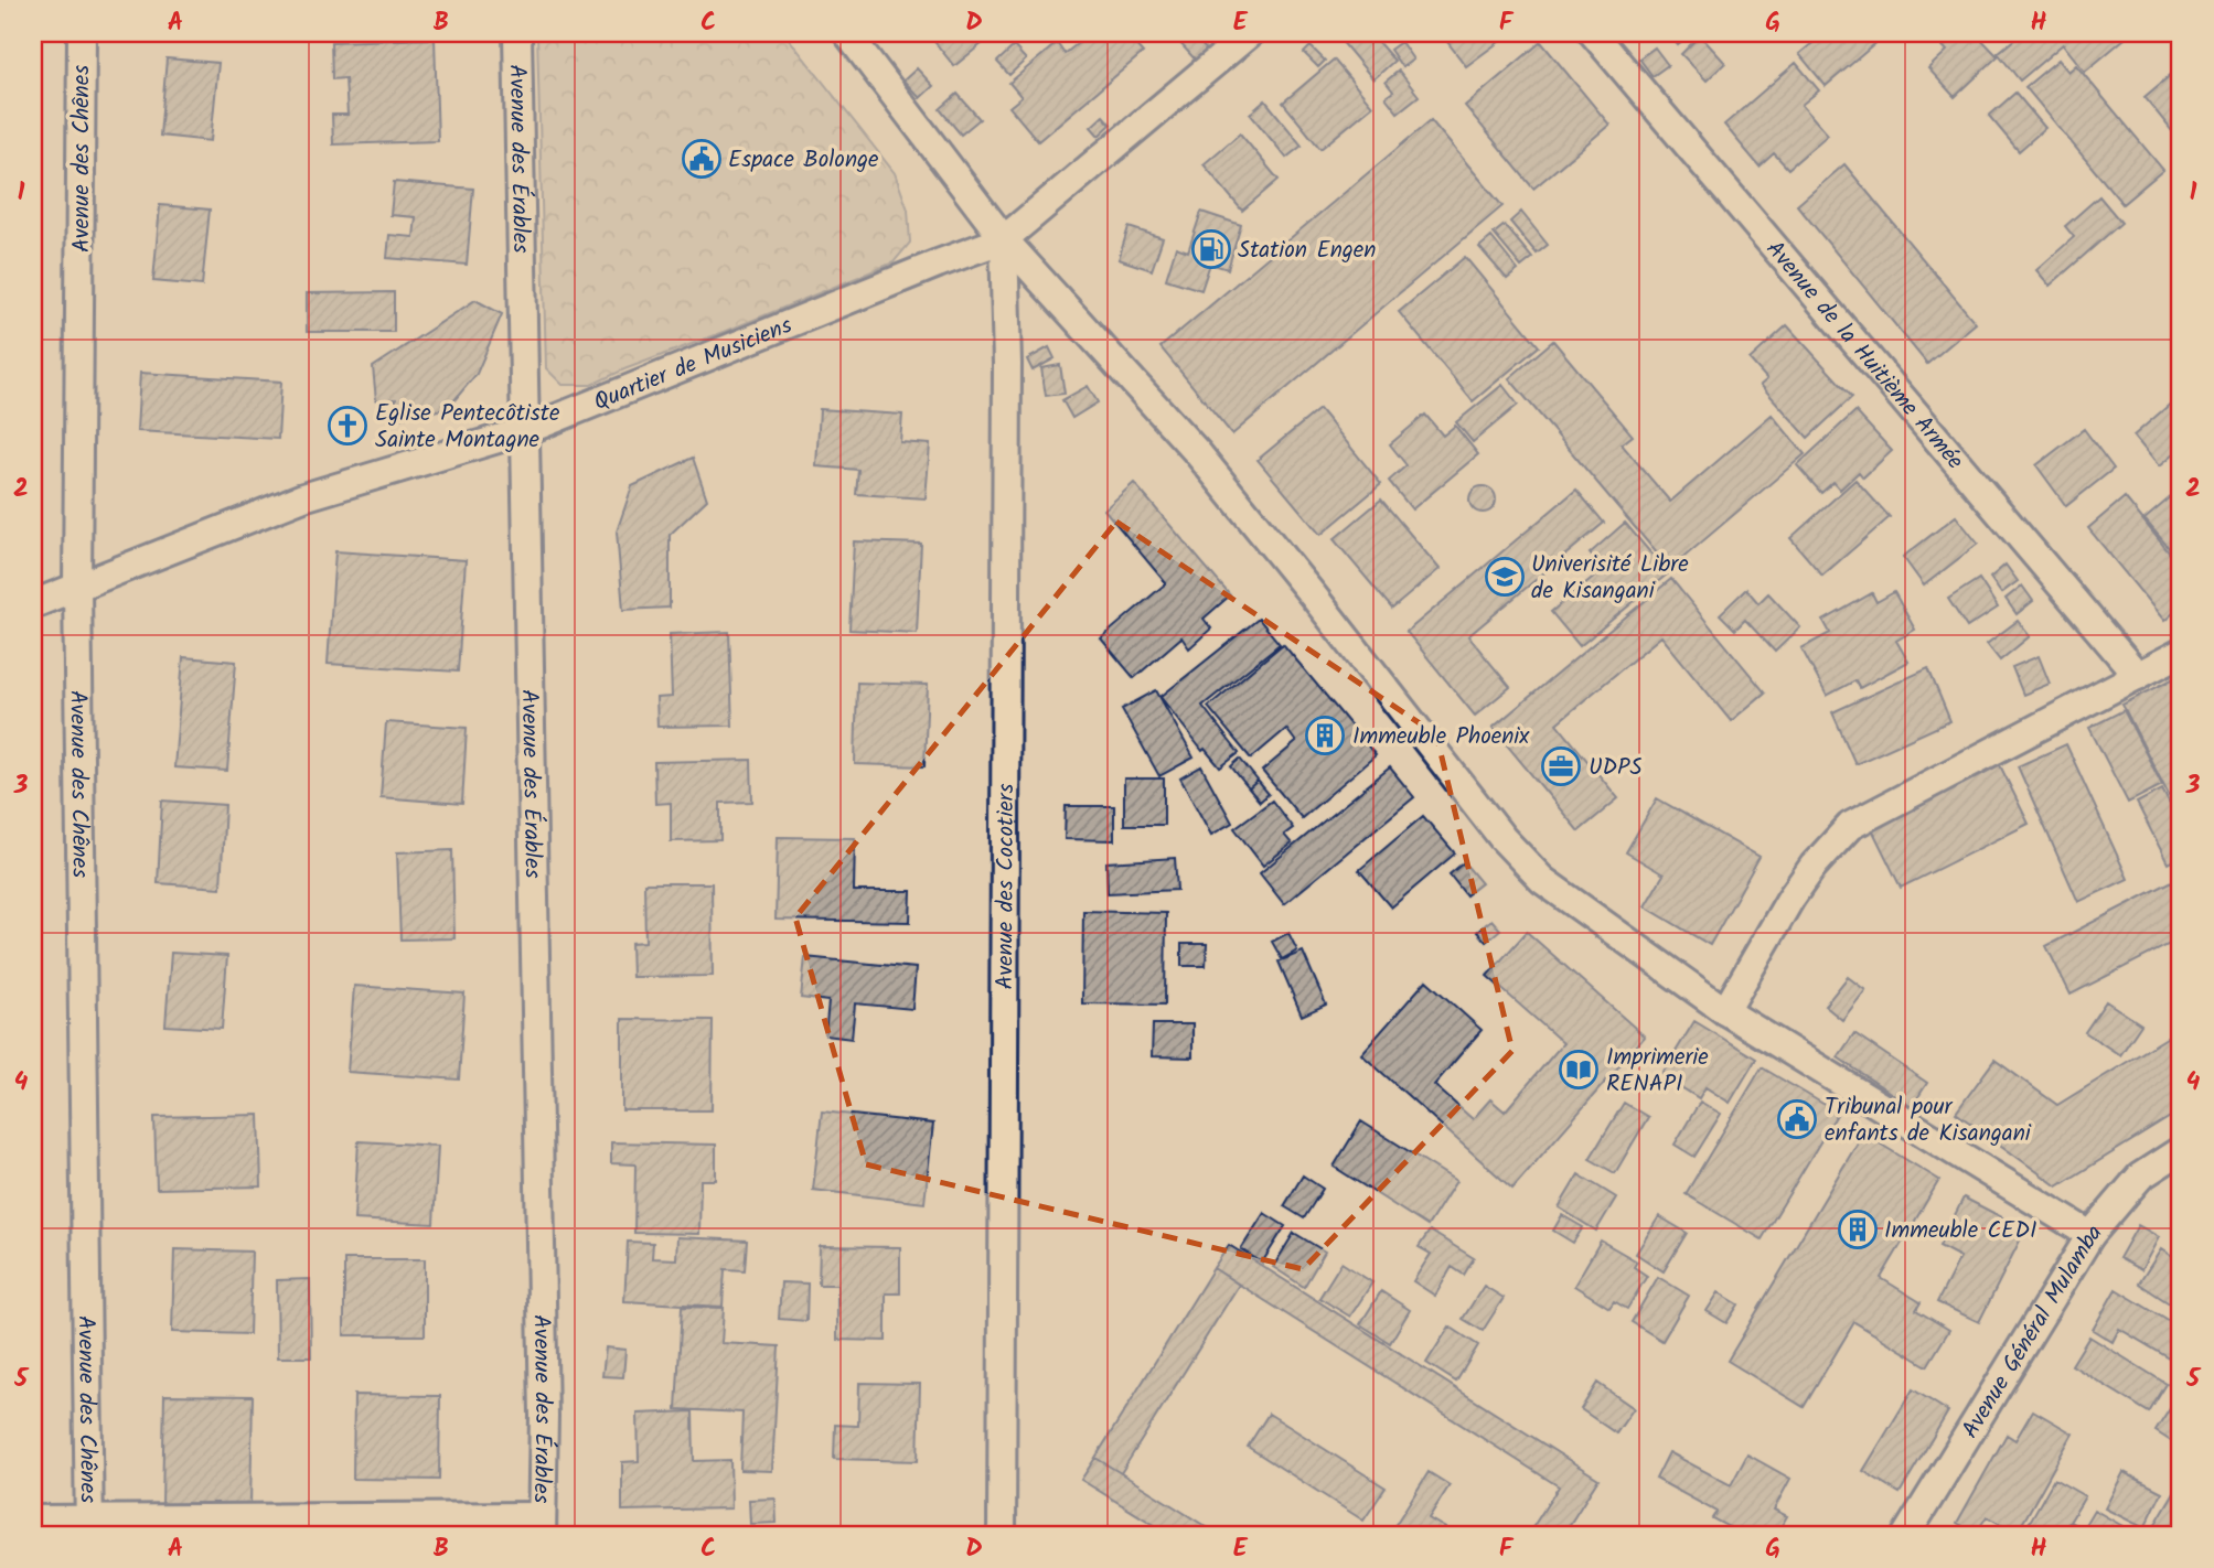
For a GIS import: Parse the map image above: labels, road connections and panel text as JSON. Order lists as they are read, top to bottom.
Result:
{
  "streets": {
    "street": [
      "Avenue des Chênes",
      "Avenue des Érables",
      "Avenue de la Huitième Armée",
      "Quartier de Musiciens",
      "Avenue des Cocotiers",
      "Avenue Général Mulamba"
    ]
  },
  "crossings": [
    ["Avenue des Chênes", "Quartier de Musiciens"],
    ["Avenue des Érables", "Quartier de Musiciens"],
    ["Quartier de Musiciens", "Avenue des Cocotiers"]
  ],
  "places": {
    "public building": ["Espace Bolonge", "Tribunal pour enfants de Kisangani"],
    "fuel station": ["Station Engen"],
    "church": ["Eglise Pentecôtiste Sainte Montagne"],
    "school or university": ["Univerisité Libre de Kisangani"],
    "building": ["Immeuble Phoenix", "Immeuble CEDI"],
    "office": ["UDPS"],
    "library": ["Imprimerie RENAPI"]
  },
  "grid": {
    "columns": [
      "A",
      "B",
      "C",
      "D",
      "E",
      "F",
      "G",
      "H"
    ],
    "rows": [
      "1",
      "2",
      "3",
      "4",
      "5"
    ]
  }
}
